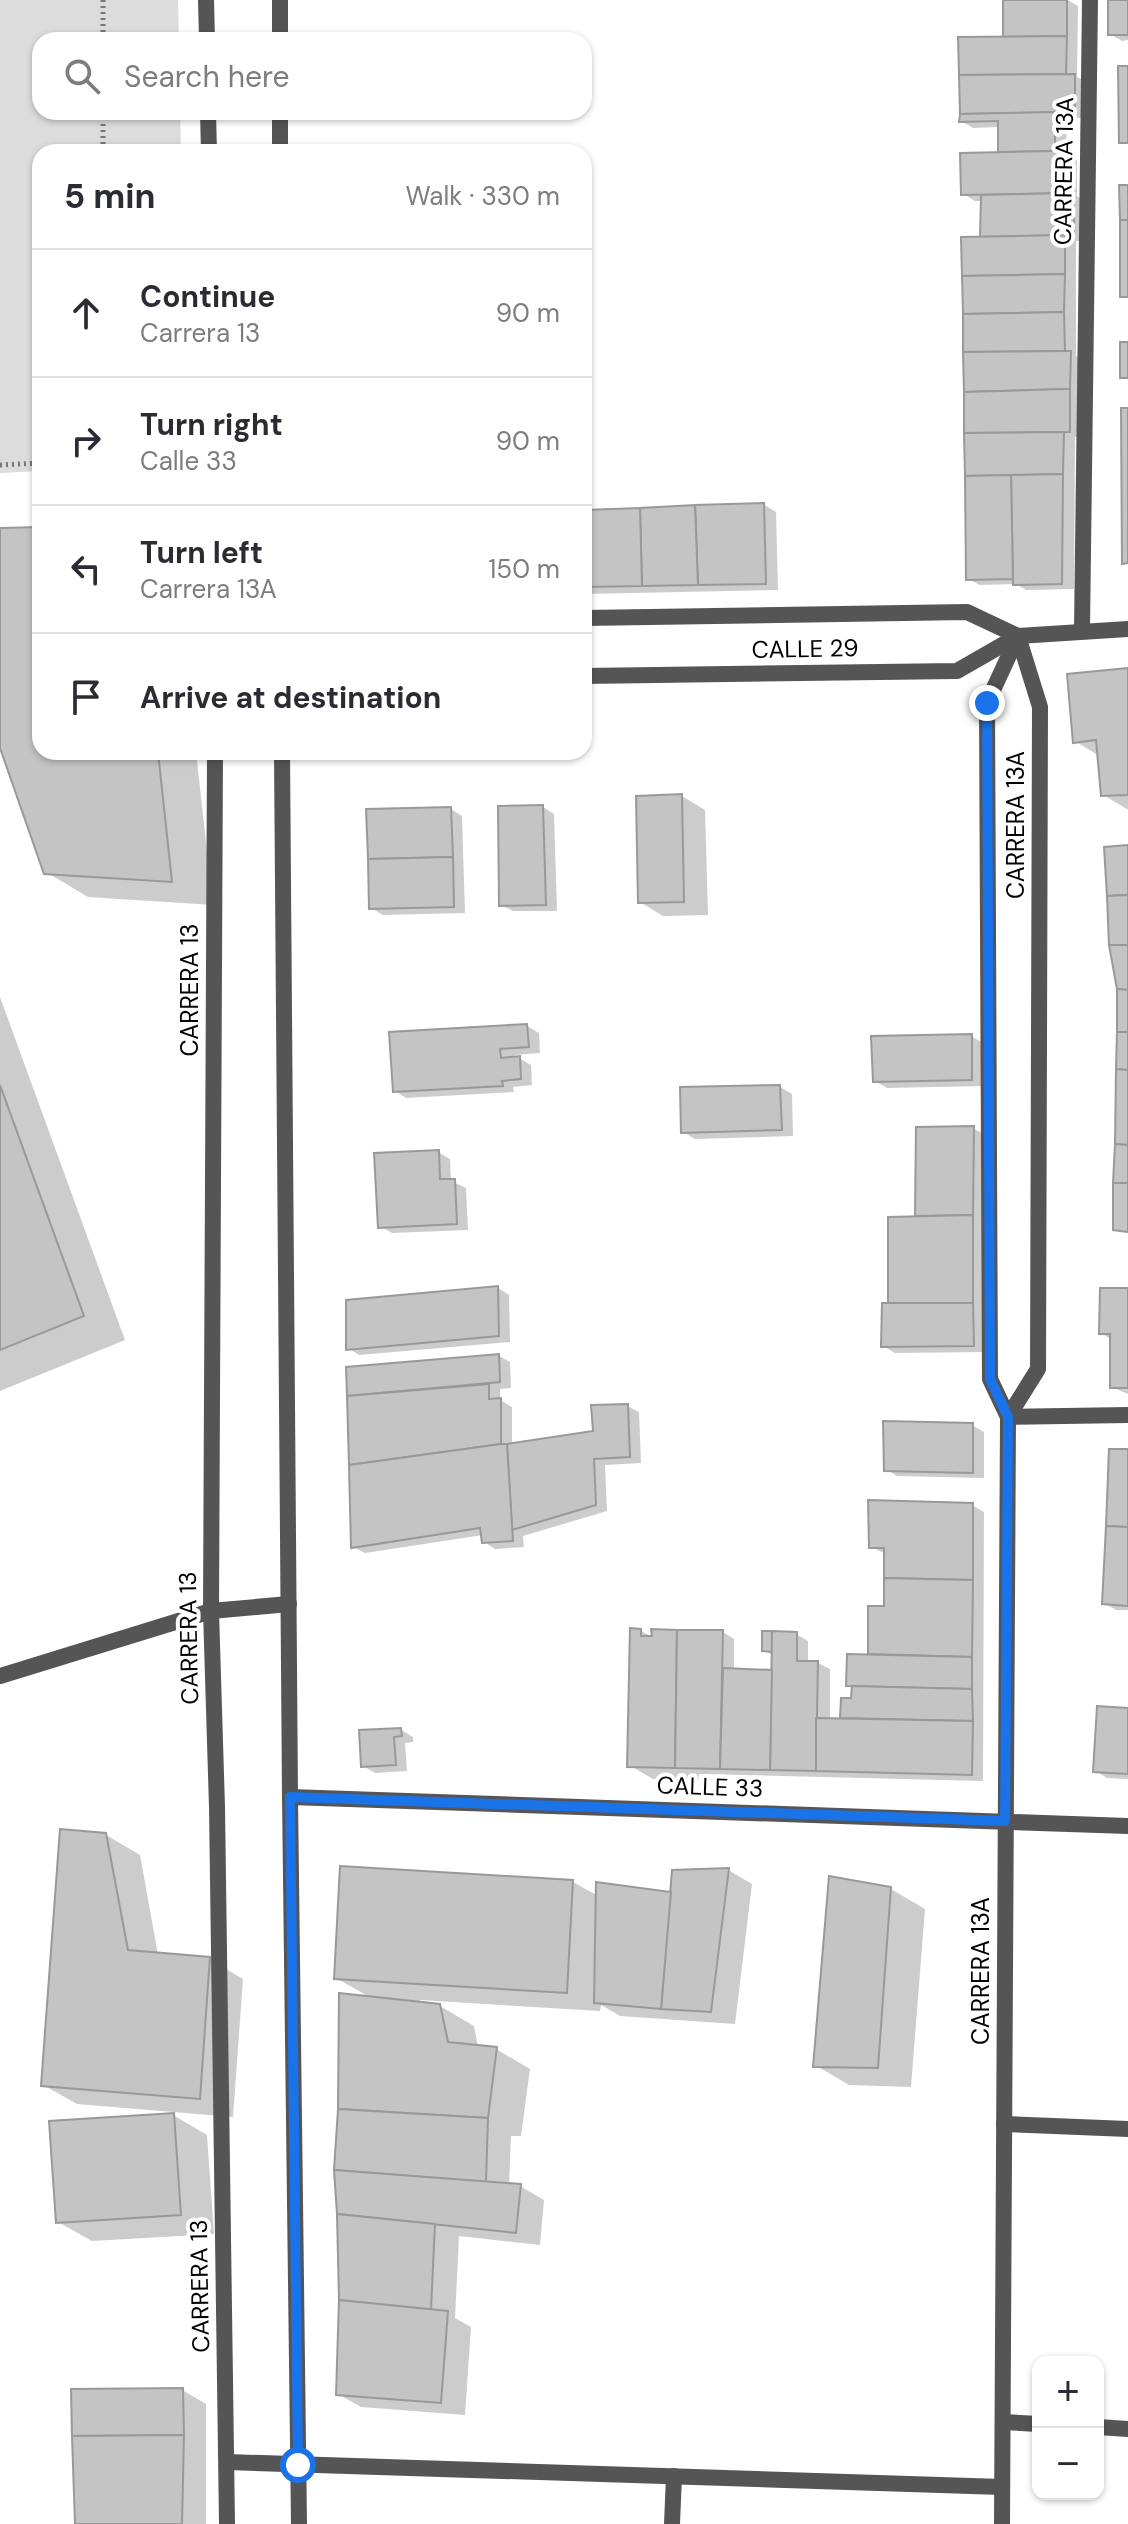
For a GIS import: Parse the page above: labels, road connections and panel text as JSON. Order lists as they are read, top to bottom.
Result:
{
  "streets": {
    "street": [
      "CARRERA 13A",
      "CALLE 29",
      "CARRERA 13",
      "CALLE 33"
    ]
  },
  "crossings": [
    ["CARRERA 13A", "CALLE 29"],
    ["CARRERA 13A", "CALLE 33"]
  ],
  "page": {
    "search": "Search here",
    "heading": ["5 min", "Walk · 330 m"],
    "list": [
      ["Continue", "Carrera 13", "90 m"],
      ["Turn right", "Calle 33", "90 m"],
      ["Turn left", "Carrera 13A", "150 m"],
      "Arrive at destination"
    ],
    "map_buttons": ["+", "−"]
  }
}
